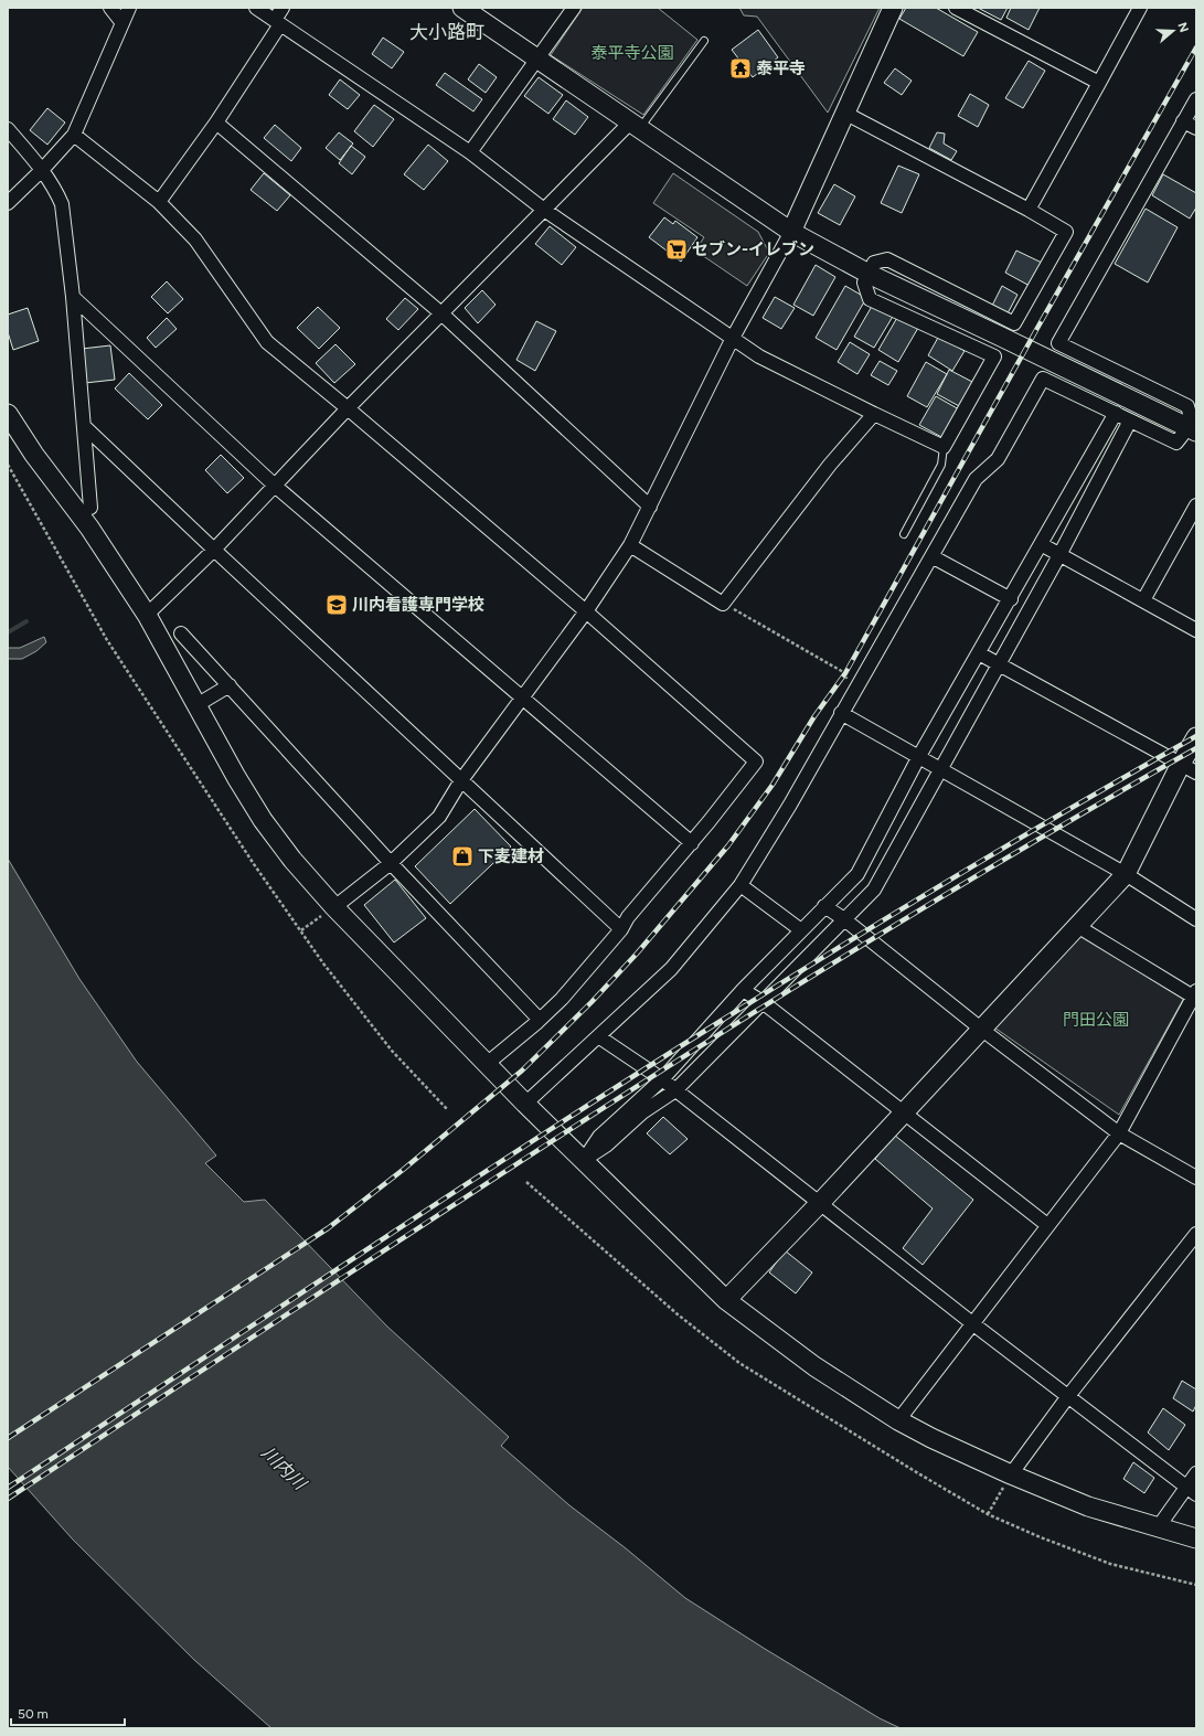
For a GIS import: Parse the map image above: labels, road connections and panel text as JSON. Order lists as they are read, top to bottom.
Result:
{
  "districts": ["大小路町"],
  "water": ["川内川"],
  "parks": ["泰平寺公園", "門田公園"],
  "places": {
    "temple": ["泰平寺"],
    "supermarket": ["セブン-イレブン"],
    "school or university": ["川内看護専門学校"],
    "shop": ["下麦建材"]
  },
  "scale_bar": "50 m",
  "north": "right"
}
